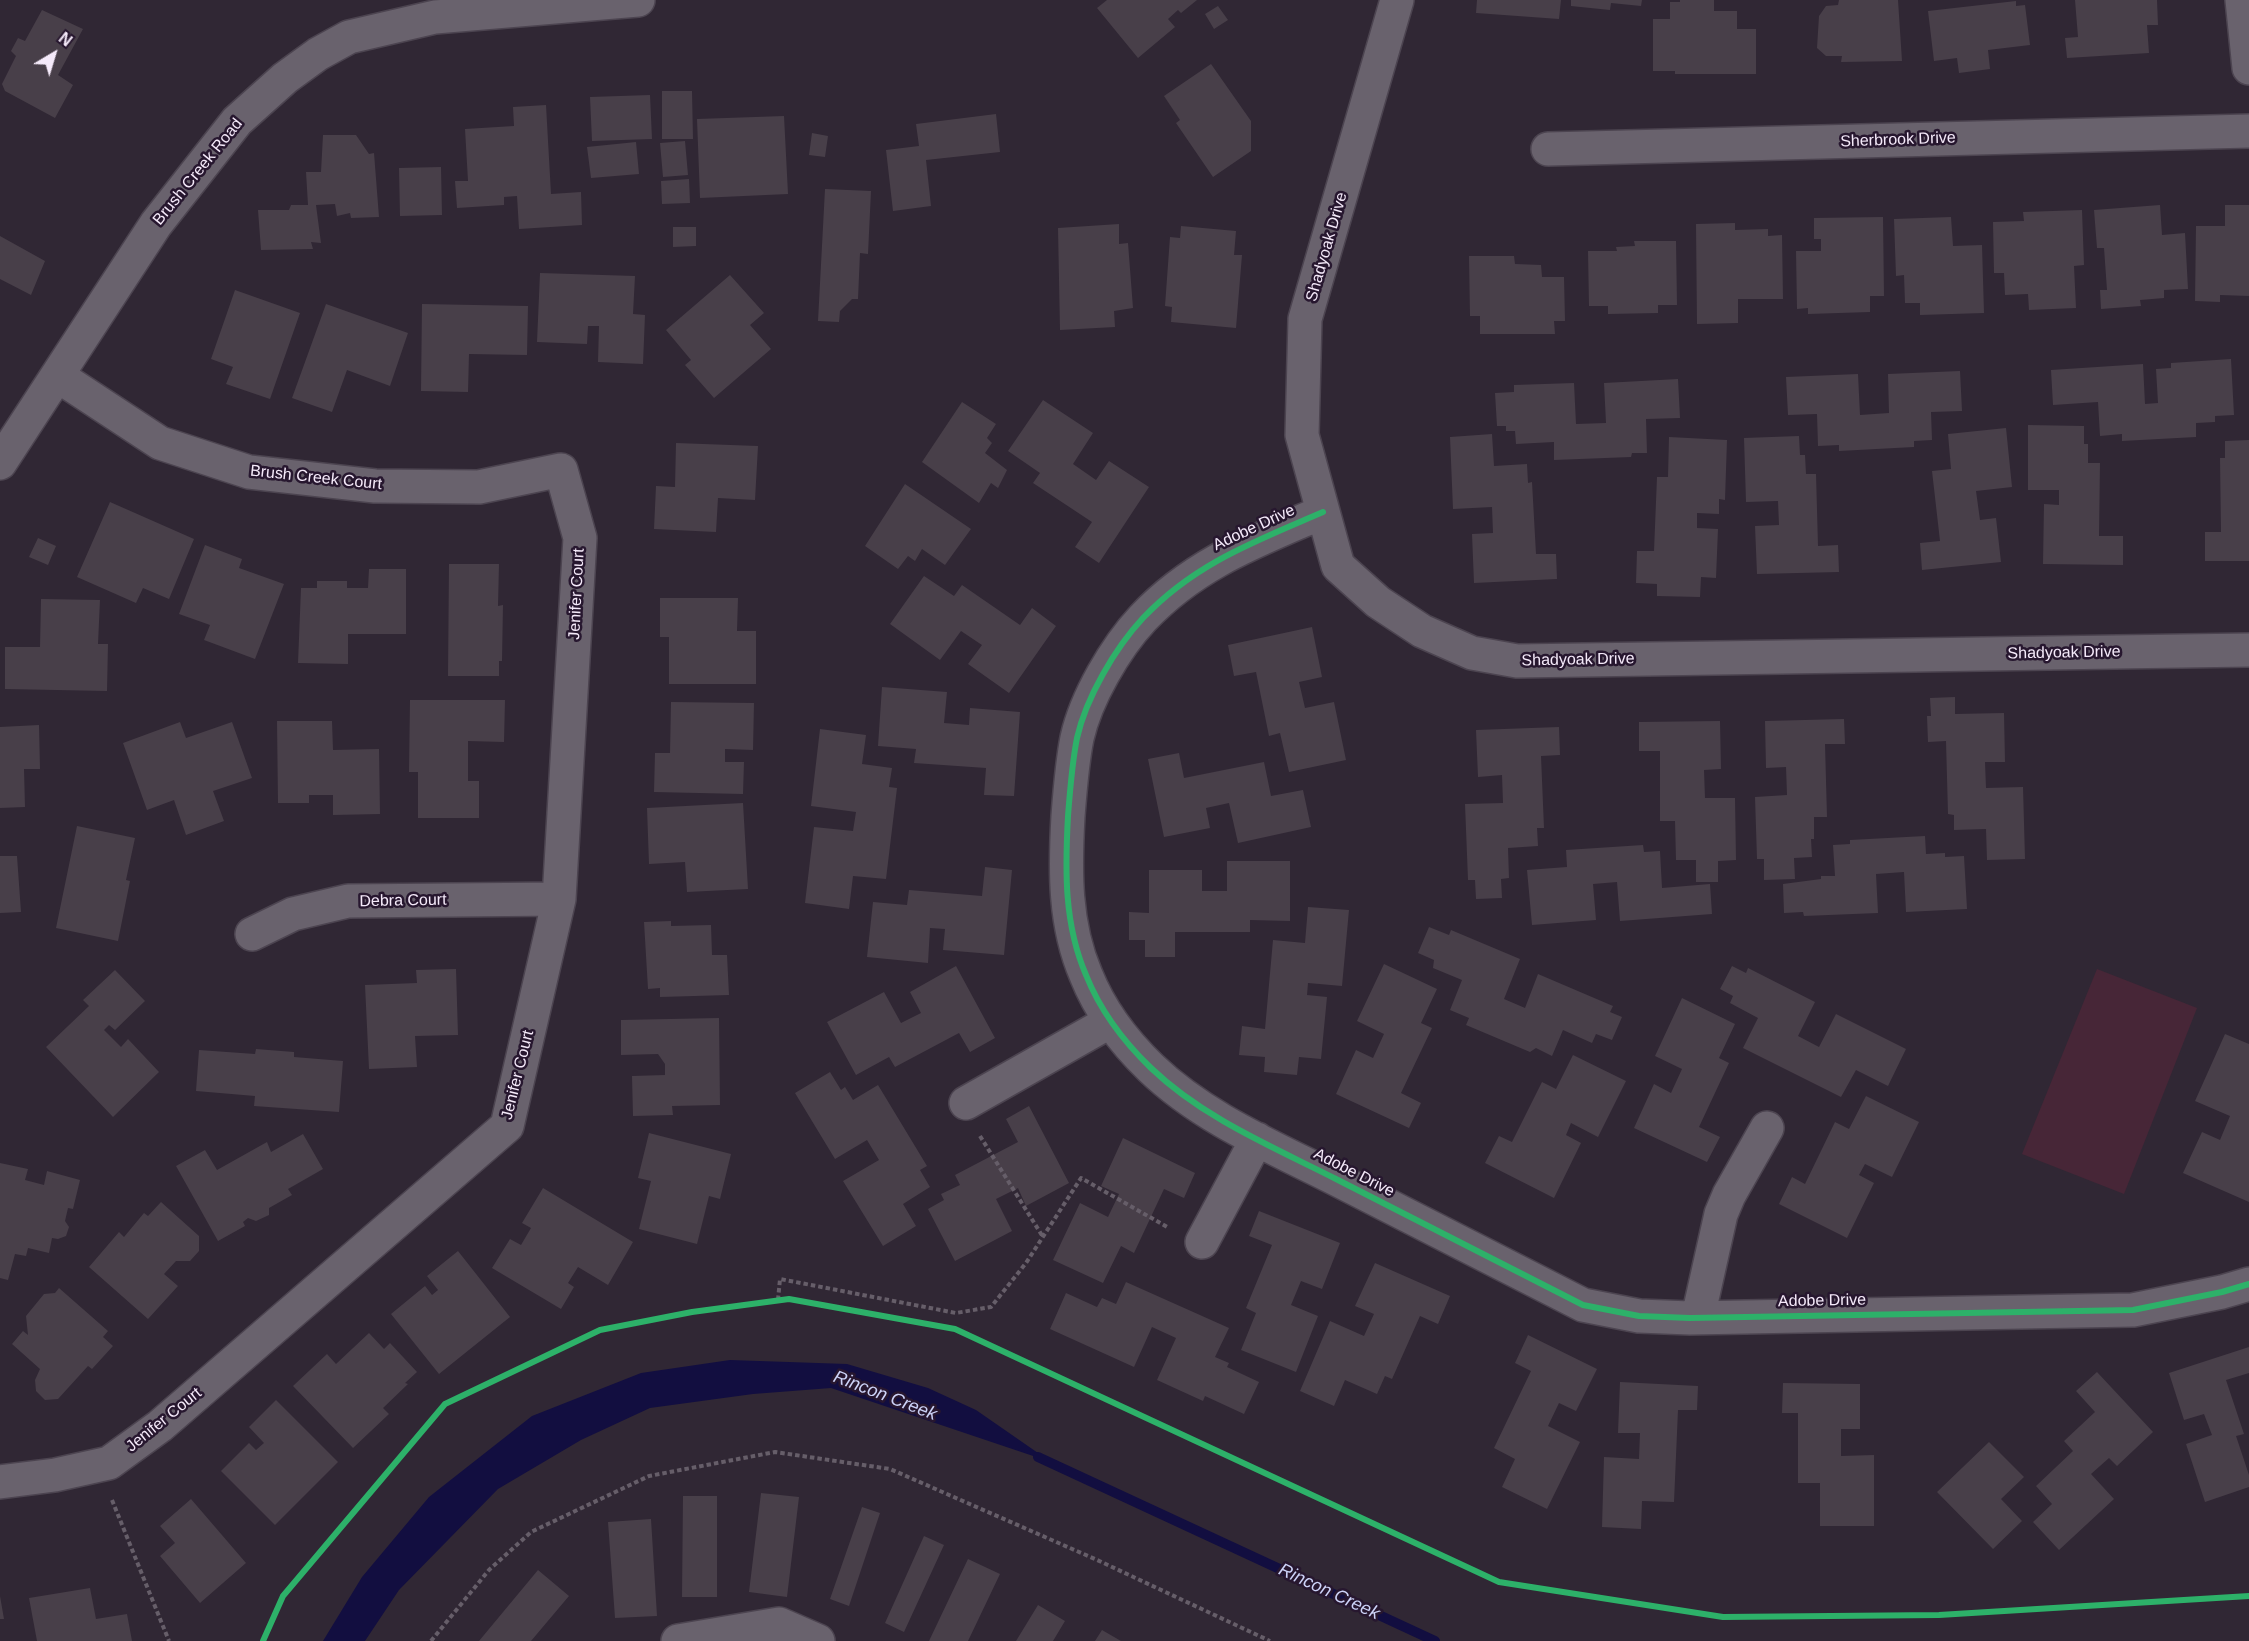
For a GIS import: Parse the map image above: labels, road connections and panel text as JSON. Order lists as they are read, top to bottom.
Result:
{
  "streets": {
    "street": [
      "Sherbrook Drive",
      "Brush Creek Road",
      "Shadyoak Drive",
      "Brush Creek Court",
      "Adobe Drive",
      "Jenifer Court",
      "Debra Court"
    ]
  },
  "crossings": [
    ["Brush Creek Road", "Brush Creek Court"],
    ["Shadyoak Drive", "Adobe Drive"],
    ["Brush Creek Court", "Jenifer Court"],
    ["Jenifer Court", "Debra Court"]
  ],
  "water": ["Rincon Creek"],
  "north": "top right"
}
